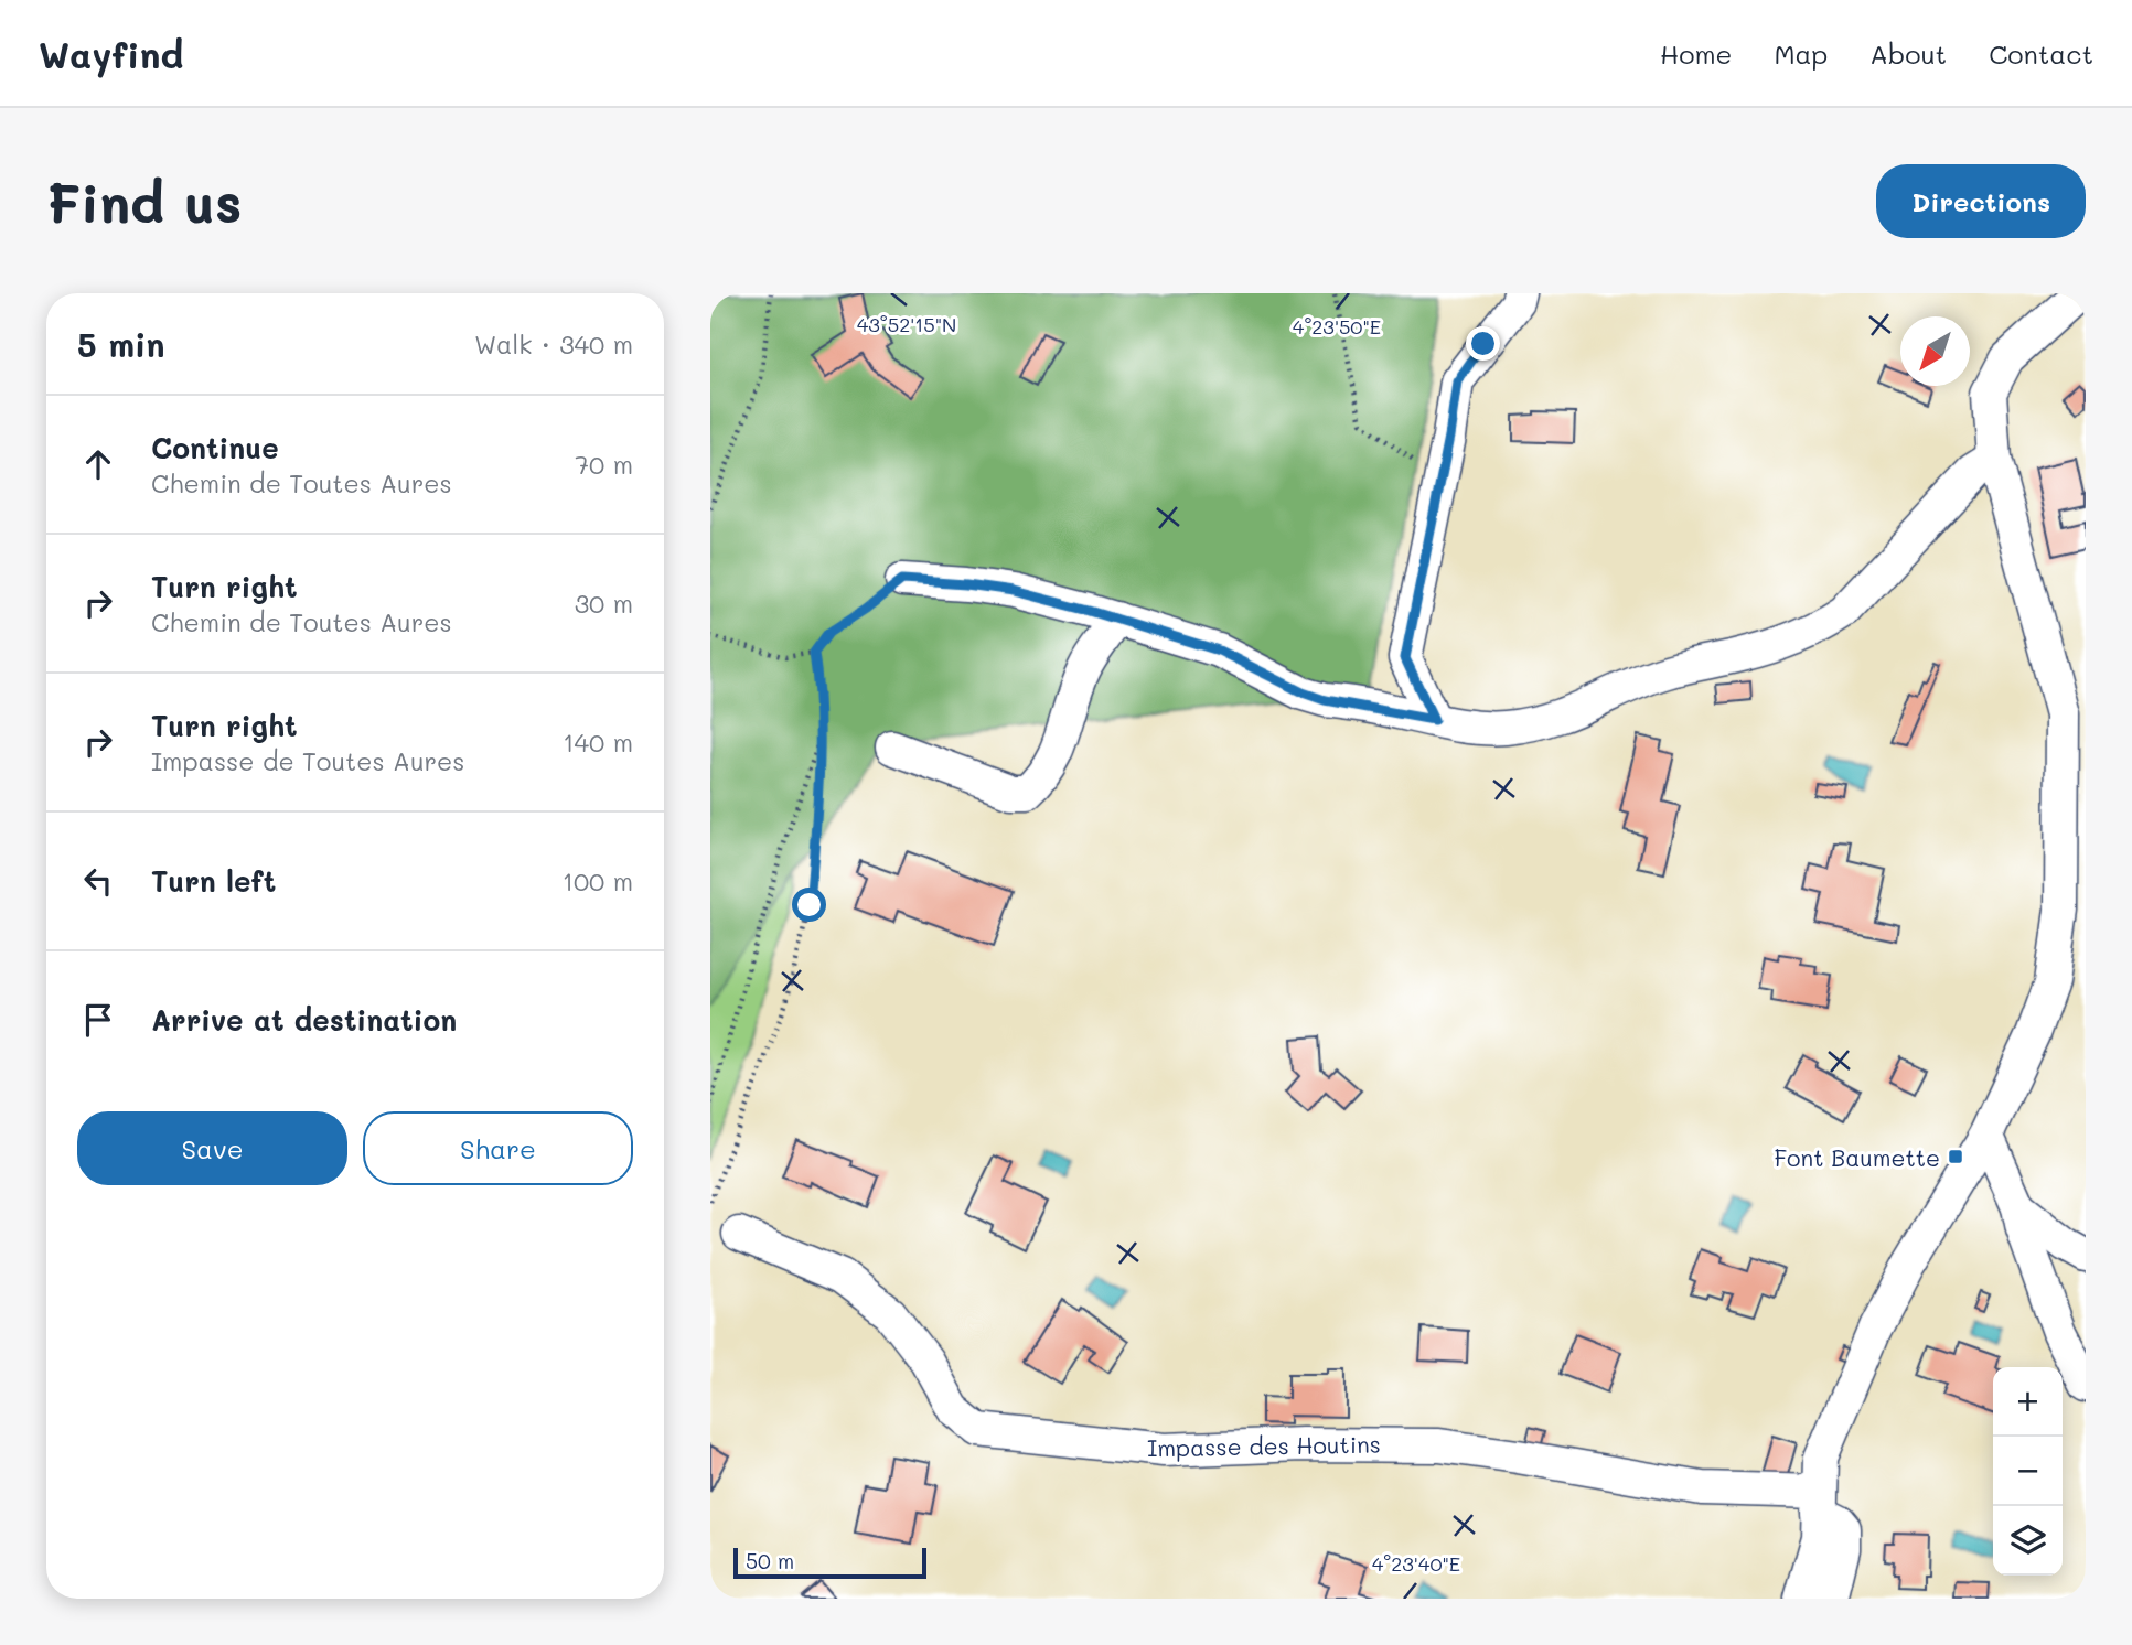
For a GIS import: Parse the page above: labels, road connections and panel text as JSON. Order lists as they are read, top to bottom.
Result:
{
  "streets": {
    "street": ["Impasse des Houtins"]
  },
  "places": {
    "transit": ["Font Baumette"]
  },
  "scale_bar": "50 m",
  "north": "bottom left",
  "page": {
    "header": "Wayfind",
    "nav": [
      "Home",
      "Map",
      "About",
      "Contact"
    ],
    "buttons": [
      "Directions",
      ["Save", "Share"]
    ],
    "title": "Find us",
    "heading": ["5 min", "Walk · 340 m"],
    "list": [
      ["Continue", "Chemin de Toutes Aures", "70 m"],
      ["Turn right", "Chemin de Toutes Aures", "30 m"],
      ["Turn right", "Impasse de Toutes Aures", "140 m"],
      ["Turn left", "100 m"],
      "Arrive at destination"
    ],
    "map_buttons": ["+", "−"],
    "scale": "50 m"
  },
  "coordinates": ["43°52'15\"N", "4°23'50\"E", "4°23'40\"E"]
}
